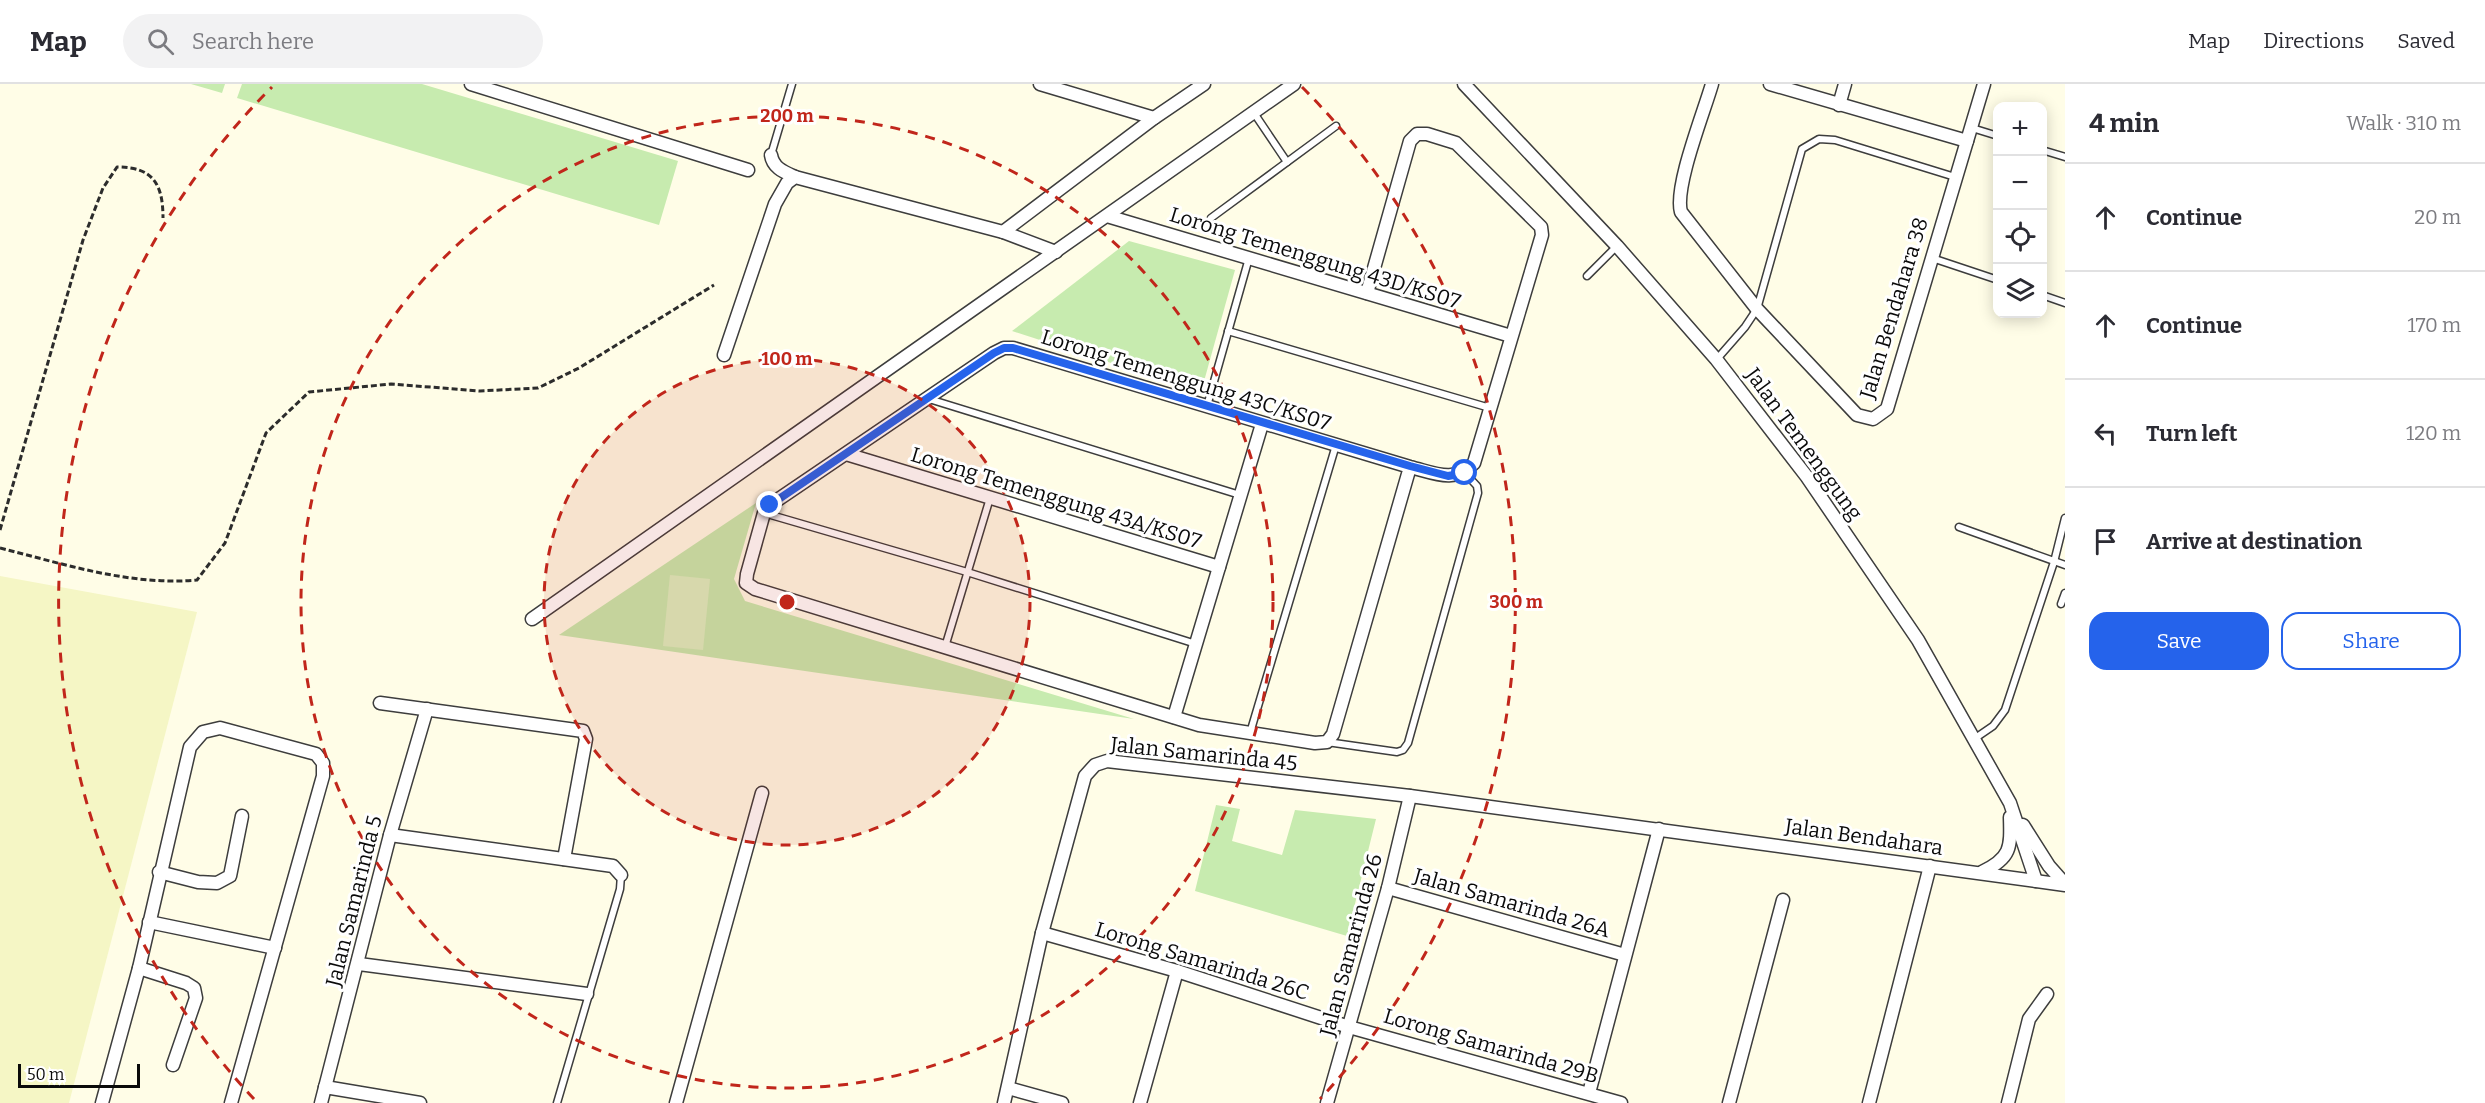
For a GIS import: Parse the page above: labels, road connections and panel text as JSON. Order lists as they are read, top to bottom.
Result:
{
  "streets": {
    "street": [
      "Lorong Temenggung 43D/KS07",
      "Jalan Bendahara 38",
      "Lorong Temenggung 43C/KS07",
      "Jalan Temenggung",
      "Lorong Temenggung 43A/KS07",
      "Jalan Samarinda 45",
      "Jalan Bendahara",
      "Jalan Samarinda 5",
      "Jalan Samarinda 26A",
      "Jalan Samarinda 26",
      "Lorong Samarinda 26C",
      "Lorong Samarinda 29B"
    ]
  },
  "crossings": [
    ["Lorong Temenggung 43C/KS07", "Lorong Temenggung 43A/KS07"],
    ["Jalan Temenggung", "Jalan Bendahara"],
    ["Jalan Samarinda 45", "Jalan Bendahara"],
    ["Jalan Samarinda 45", "Jalan Samarinda 26"],
    ["Jalan Samarinda 45", "Lorong Samarinda 26C"],
    ["Jalan Samarinda 26A", "Jalan Samarinda 26"],
    ["Jalan Samarinda 26", "Lorong Samarinda 26C"],
    ["Jalan Samarinda 26", "Lorong Samarinda 29B"],
    ["Lorong Samarinda 26C", "Lorong Samarinda 29B"]
  ],
  "scale_bar": "50 m",
  "page": {
    "header": "Map",
    "search": "Search here",
    "nav": ["Map", "Directions", "Saved"],
    "heading": ["4 min", "Walk · 310 m"],
    "map_buttons": ["+", "−"],
    "list": [
      ["Continue", "20 m"],
      ["Continue", "170 m"],
      ["Turn left", "120 m"],
      "Arrive at destination"
    ],
    "buttons": ["Save", "Share"],
    "scale": "50 m"
  },
  "rings": ["200 m", "100 m", "300 m"]
}
